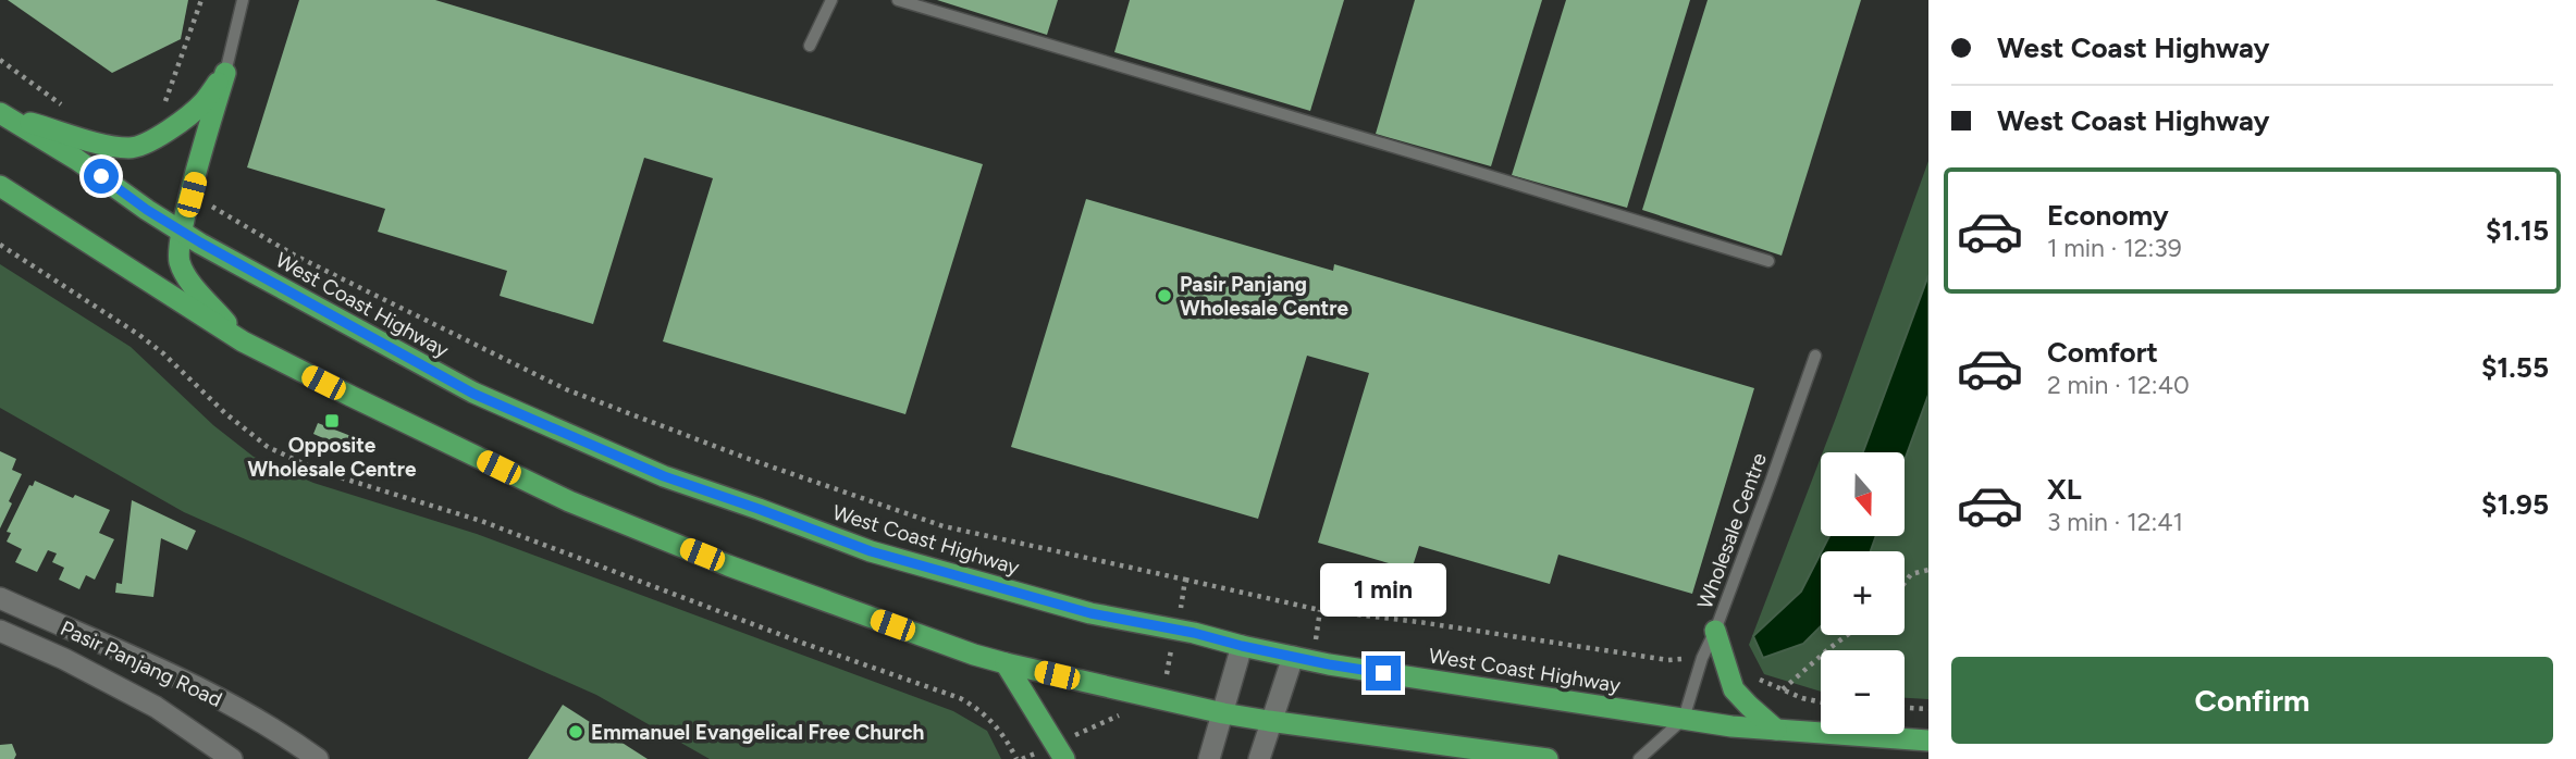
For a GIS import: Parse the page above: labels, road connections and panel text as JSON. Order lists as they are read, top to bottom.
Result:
{
  "streets": {
    "highway": ["West Coast Highway"],
    "main road": ["Pasir Panjang Road"],
    "lane": ["Wholesale Centre"]
  },
  "crossings": [
    ["West Coast Highway", "Wholesale Centre"]
  ],
  "places": {
    "other": ["Pasir Panjang Wholesale Centre", "Emmanuel Evangelical Free Church"],
    "transit": ["Opposite Wholesale Centre"]
  },
  "north": "bottom",
  "page": {
    "banner": ["West Coast Highway", "West Coast Highway"],
    "list": [
      {
        "name": "Economy",
        "note": "1 min · 12:39",
        "value": "$1.15"
      },
      {
        "name": "Comfort",
        "note": "2 min · 12:40",
        "value": "$1.55"
      },
      {
        "name": "XL",
        "note": "3 min · 12:41",
        "value": "$1.95"
      }
    ],
    "map_buttons": ["+", "−"],
    "bubble": "1 min",
    "buttons": "Confirm"
  }
}
